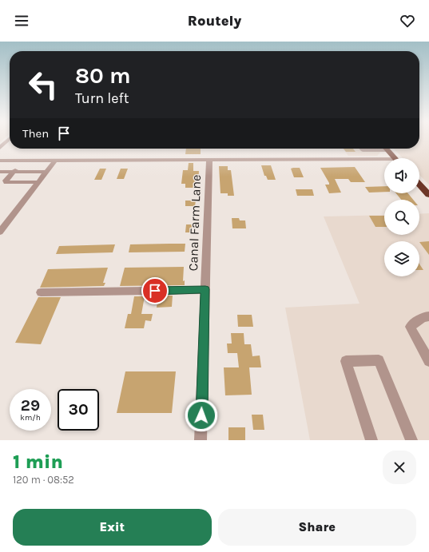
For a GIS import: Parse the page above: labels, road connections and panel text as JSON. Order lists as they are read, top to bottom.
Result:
{
  "streets": {
    "street": ["Canal Farm Lane"]
  },
  "page": {
    "header": "Routely",
    "turn": ["80 m", "Turn left"],
    "then": "Then",
    "speed": "29 km/h",
    "limit": "30",
    "heading": ["1 min", "120 m · 08:52"],
    "buttons": ["Exit", "Share"]
  }
}
